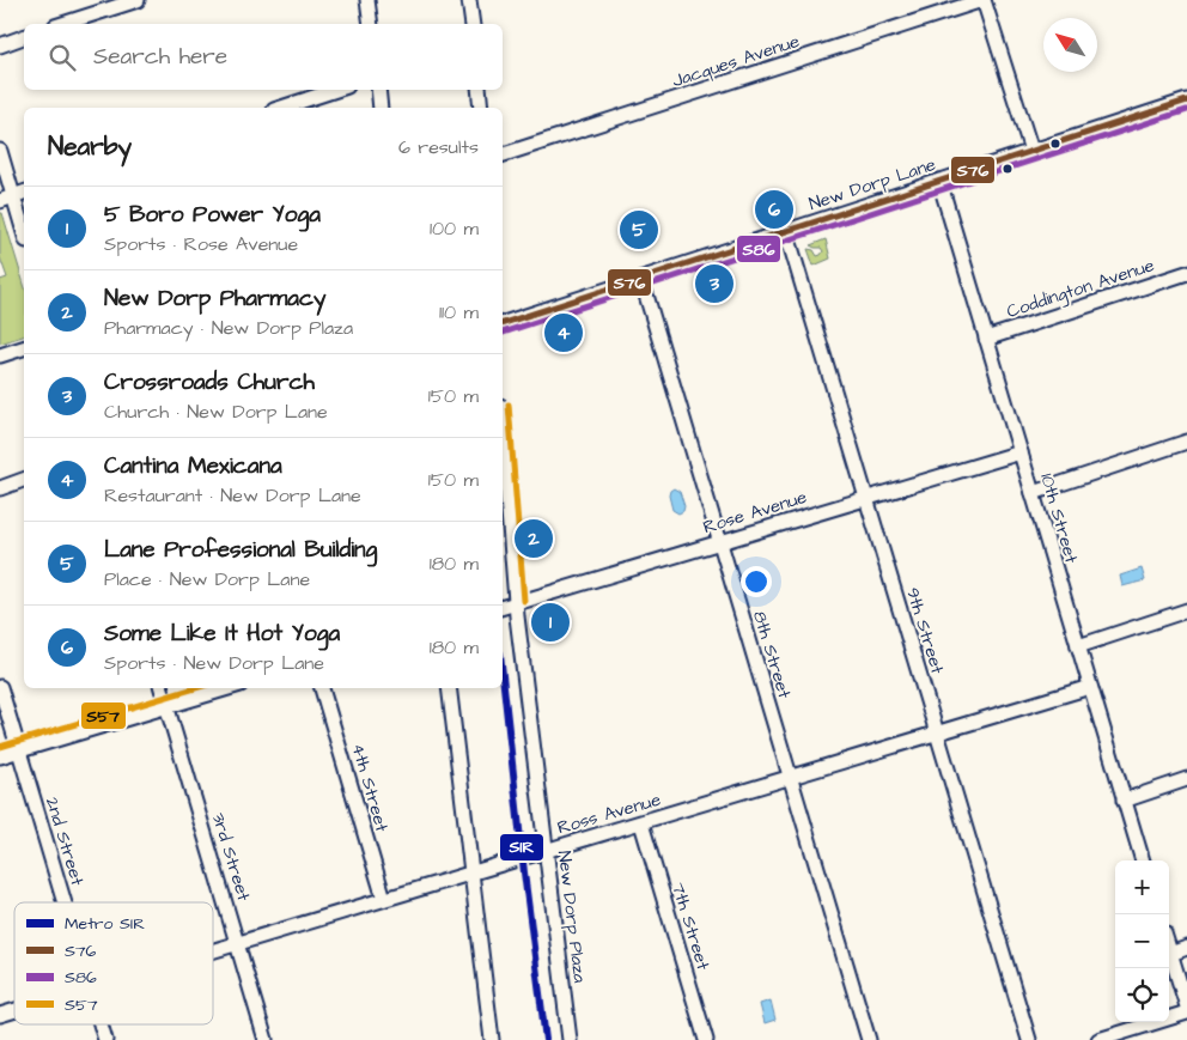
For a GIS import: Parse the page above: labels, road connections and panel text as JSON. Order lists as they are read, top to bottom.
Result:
{
  "streets": {
    "street": [
      "Jacques Avenue",
      "New Dorp Lane",
      "Coddington Avenue",
      "Rose Avenue",
      "10th Street",
      "9th Street",
      "8th Street",
      "4th Street",
      "Ross Avenue",
      "2nd Street",
      "3rd Street",
      "New Dorp Plaza",
      "7th Street"
    ]
  },
  "crossings": [
    ["New Dorp Lane", "10th Street"],
    ["New Dorp Lane", "9th Street"],
    ["New Dorp Lane", "8th Street"],
    ["Coddington Avenue", "10th Street"],
    ["Rose Avenue", "10th Street"],
    ["Rose Avenue", "9th Street"],
    ["Rose Avenue", "8th Street"],
    ["Rose Avenue", "New Dorp Plaza"],
    ["10th Street", "Ross Avenue"],
    ["9th Street", "Ross Avenue"],
    ["8th Street", "Ross Avenue"],
    ["4th Street", "Ross Avenue"],
    ["Ross Avenue", "3rd Street"],
    ["Ross Avenue", "New Dorp Plaza"],
    ["Ross Avenue", "7th Street"]
  ],
  "lines": [
    "transit line S76",
    "transit line S86",
    "transit line S57",
    "metro line SIR"
  ],
  "legend": [
    "Metro SIR",
    "S76",
    "S86",
    "S57"
  ],
  "north": "top left",
  "page": {
    "search": "Search here",
    "heading": ["Nearby", "6 results"],
    "list": [
      {
        "mark": "1",
        "name": "5 Boro Power Yoga",
        "note": "Sports · Rose Avenue",
        "value": "100 m"
      },
      {
        "mark": "2",
        "name": "New Dorp Pharmacy",
        "note": "Pharmacy · New Dorp Plaza",
        "value": "110 m"
      },
      {
        "mark": "3",
        "name": "Crossroads Church",
        "note": "Church · New Dorp Lane",
        "value": "150 m"
      },
      {
        "mark": "4",
        "name": "Cantina Mexicana",
        "note": "Restaurant · New Dorp Lane",
        "value": "150 m"
      },
      {
        "mark": "5",
        "name": "Lane Professional Building",
        "note": "Place · New Dorp Lane",
        "value": "180 m"
      },
      {
        "mark": "6",
        "name": "Some Like It Hot Yoga",
        "note": "Sports · New Dorp Lane",
        "value": "180 m"
      }
    ],
    "pins": [
      "6",
      "5",
      "3",
      "4",
      "2",
      "1"
    ],
    "map_buttons": ["+", "−"]
  }
}
